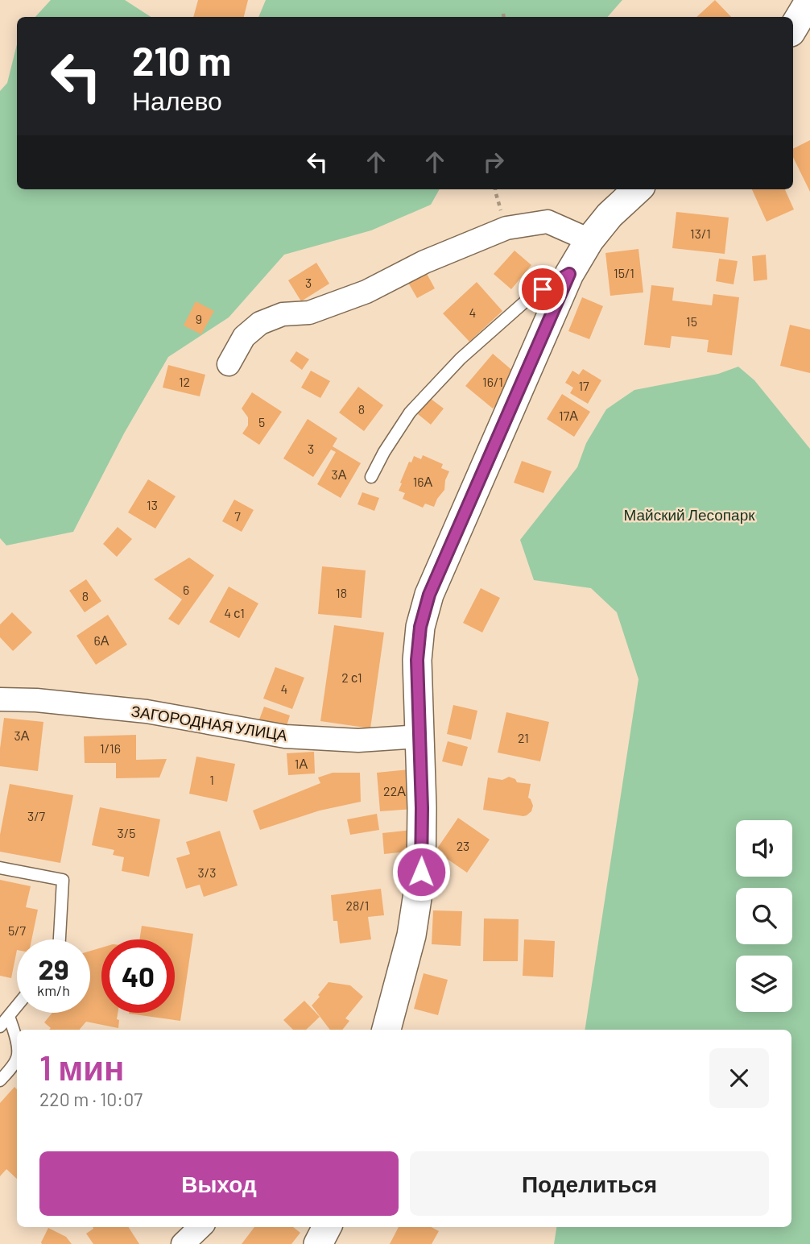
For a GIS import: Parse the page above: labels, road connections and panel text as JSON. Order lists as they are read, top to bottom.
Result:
{
  "streets": {
    "street": ["ЗАГОРОДНАЯ УЛИЦА"]
  },
  "parks": ["Майский Лесопарк"],
  "house_numbers": [
    "13/1",
    "15/1",
    "3",
    "4",
    "9",
    "15",
    "12",
    "16/1",
    "17",
    "8",
    "17А",
    "5",
    "3",
    "3А",
    "16А",
    "13",
    "7",
    "6",
    "18",
    "8",
    "4 с1",
    "6А",
    "2 с1",
    "4",
    "3А",
    "21",
    "1/16",
    "1А",
    "1",
    "22А",
    "3/7",
    "3/5",
    "23",
    "3/3",
    "28/1",
    "5/7"
  ],
  "page": {
    "turn": ["210 m", "Налево"],
    "speed": "29 km/h",
    "limit": "40",
    "heading": ["1 мин", "220 m · 10:07"],
    "buttons": ["Выход", "Поделиться"]
  }
}
